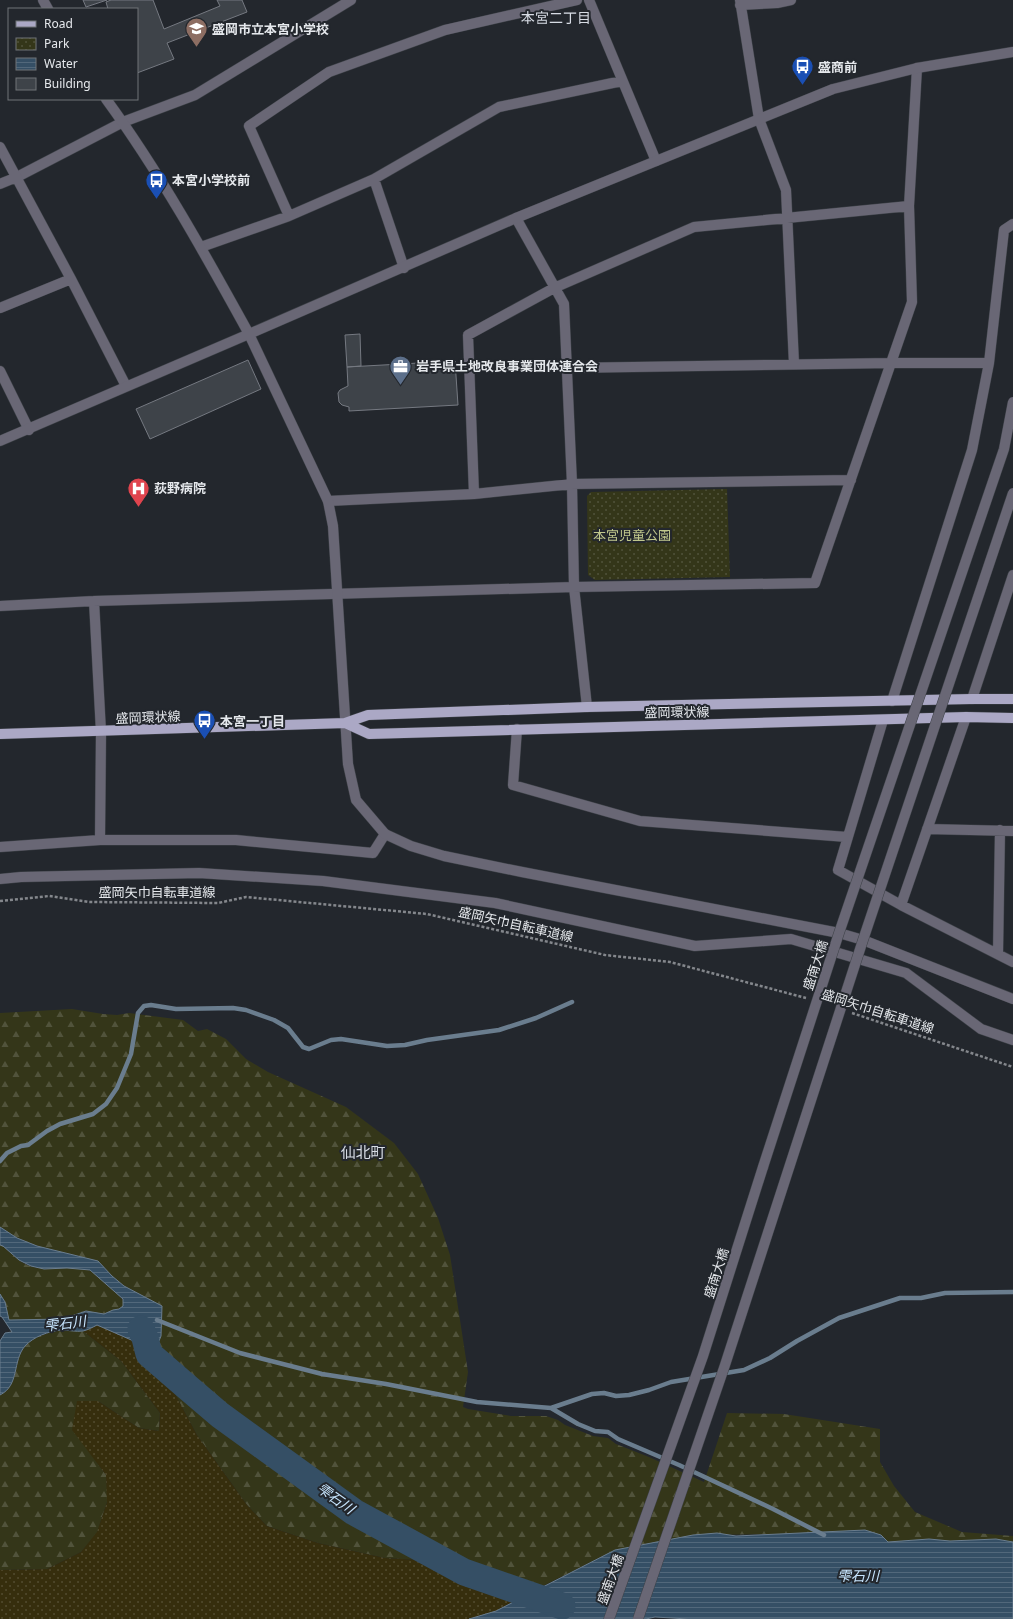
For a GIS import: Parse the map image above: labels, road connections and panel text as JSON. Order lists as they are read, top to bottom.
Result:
{
  "streets": {
    "main road": ["盛岡環状線"],
    "street": ["盛南大橋"],
    "path": ["盛岡矢巾自転車道線"]
  },
  "districts": ["本宮二丁目", "仙北町"],
  "water": ["雫石川"],
  "parks": ["本宮児童公園"],
  "places": {
    "school or university": ["盛岡市立本宮小学校"],
    "bus stop": ["盛商前", "本宮小学校前", "本宮一丁目"],
    "office": ["岩手県土地改良事業団体連合会"],
    "hospital": ["荻野病院"]
  },
  "legend": [
    "Road",
    "Park",
    "Water",
    "Building"
  ]
}
